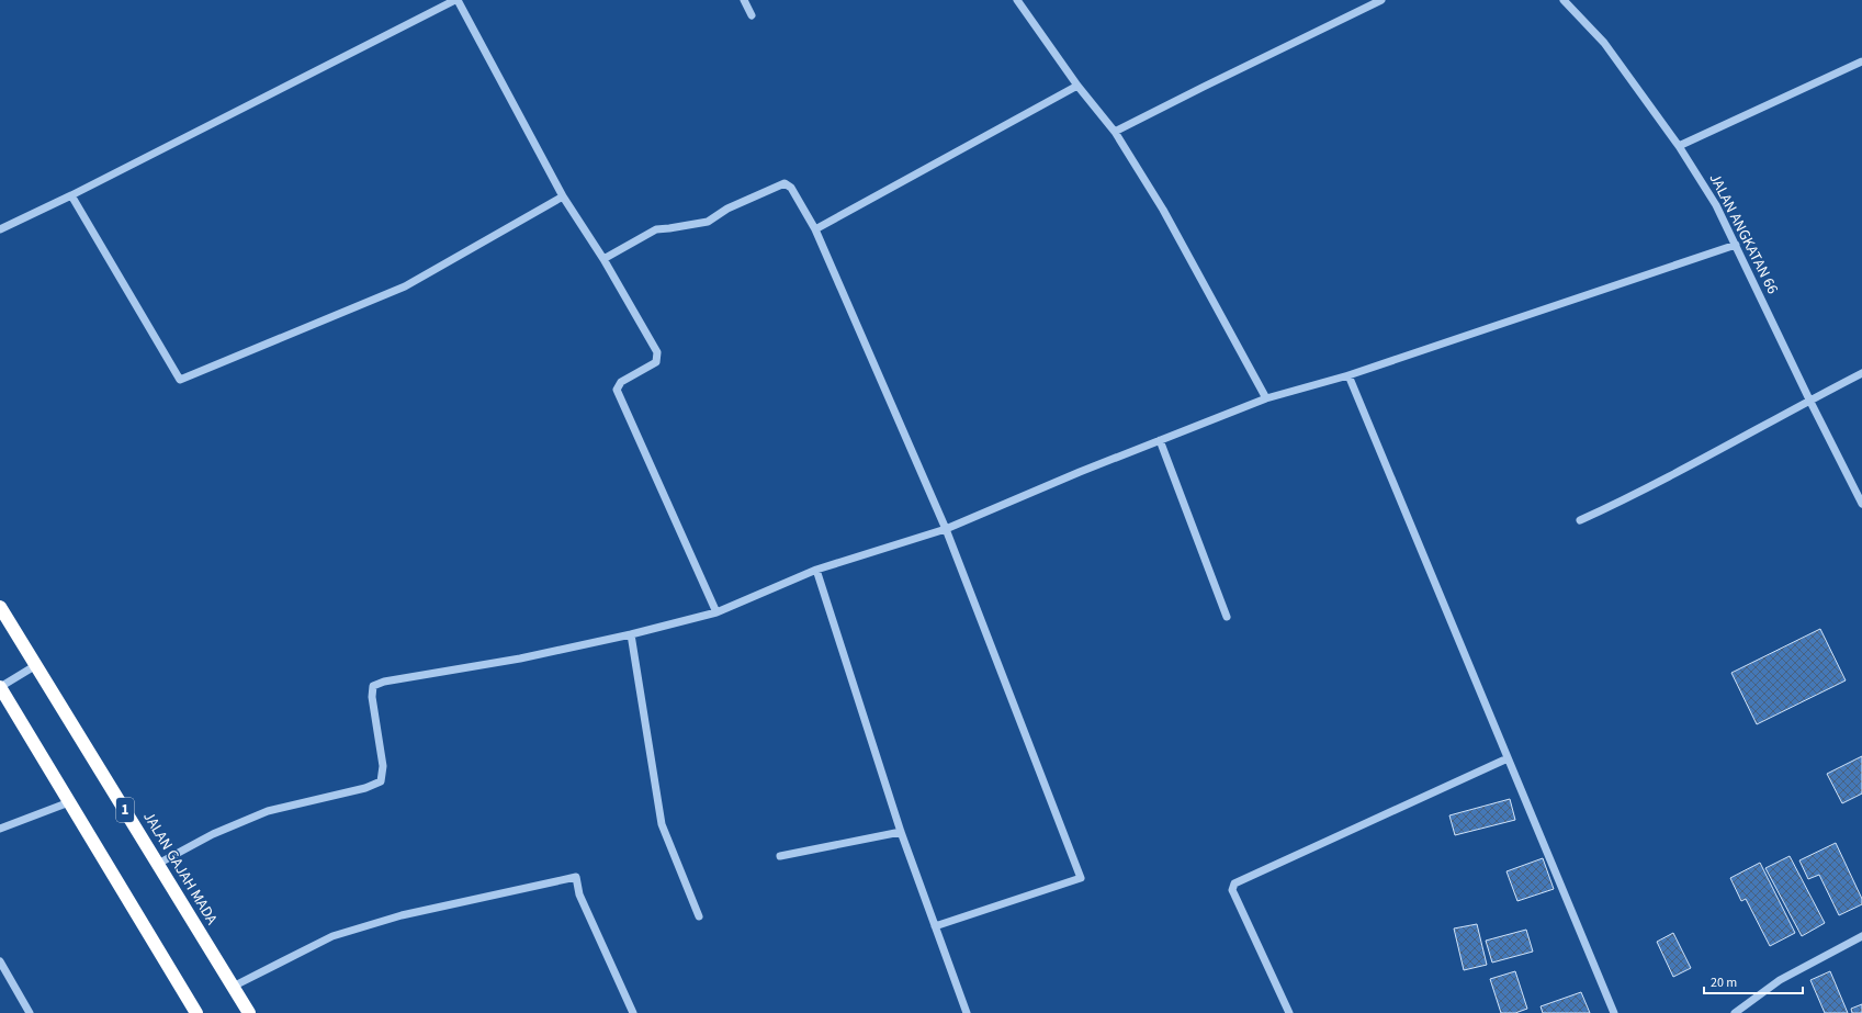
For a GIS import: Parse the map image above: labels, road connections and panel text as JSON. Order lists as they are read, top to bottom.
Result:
{
  "streets": {
    "highway": ["1", "JALAN GAJAH MADA"],
    "street": ["JALAN ANGKATAN 66"]
  },
  "scale_bar": "20 m"
}
